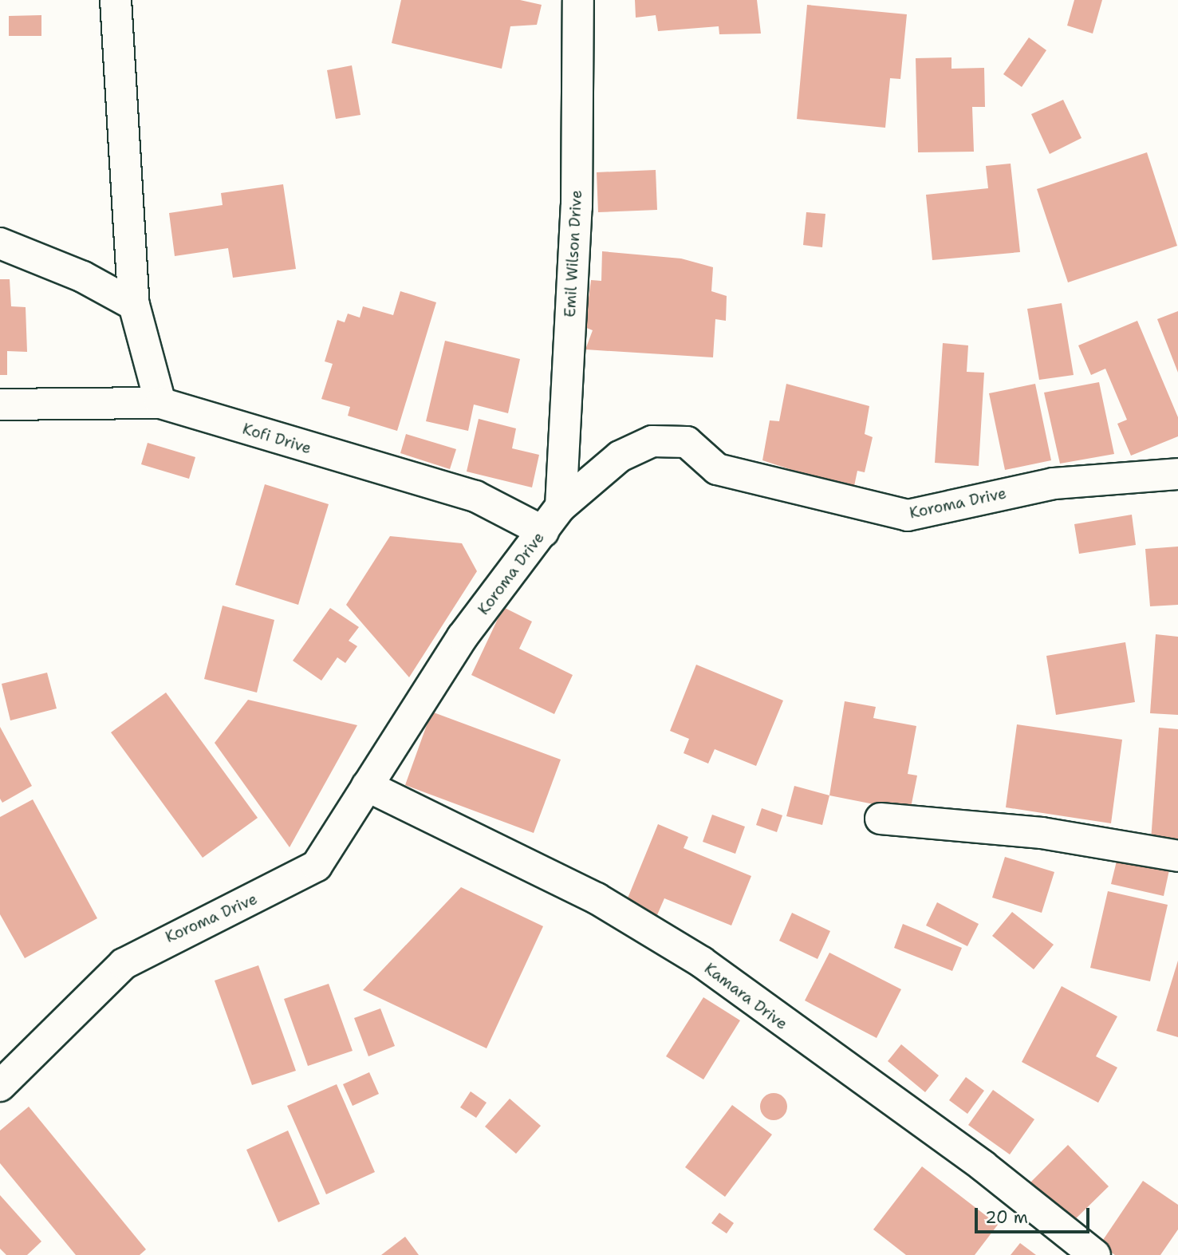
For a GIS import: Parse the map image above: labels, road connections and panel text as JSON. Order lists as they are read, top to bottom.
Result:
{
  "streets": {
    "street": [
      "Emil Wilson Drive",
      "Kofi Drive",
      "Koroma Drive",
      "Kamara Drive"
    ]
  },
  "crossings": [
    ["Emil Wilson Drive", "Koroma Drive"],
    ["Kofi Drive", "Koroma Drive"],
    ["Koroma Drive", "Kamara Drive"]
  ],
  "scale_bar": "20 m"
}
